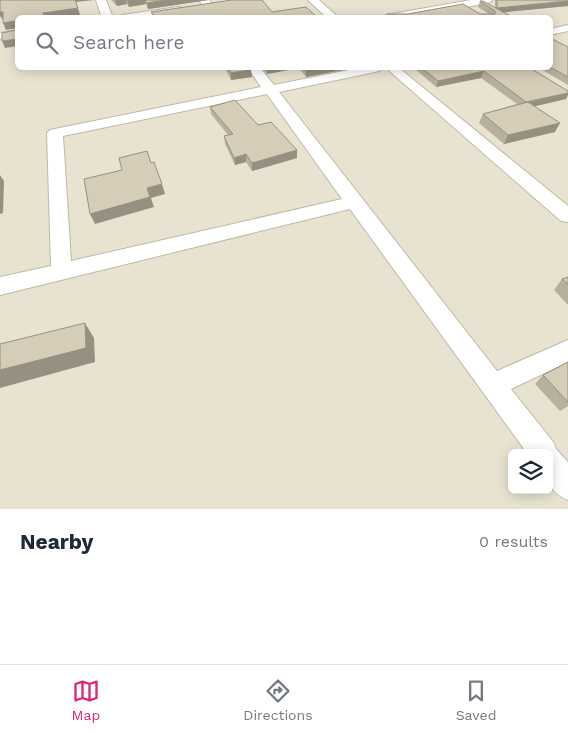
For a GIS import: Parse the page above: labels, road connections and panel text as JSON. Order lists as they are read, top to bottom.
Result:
{
  "page": {
    "search": "Search here",
    "heading": ["Nearby", "0 results"],
    "nav": ["Map", "Directions", "Saved"]
  }
}
